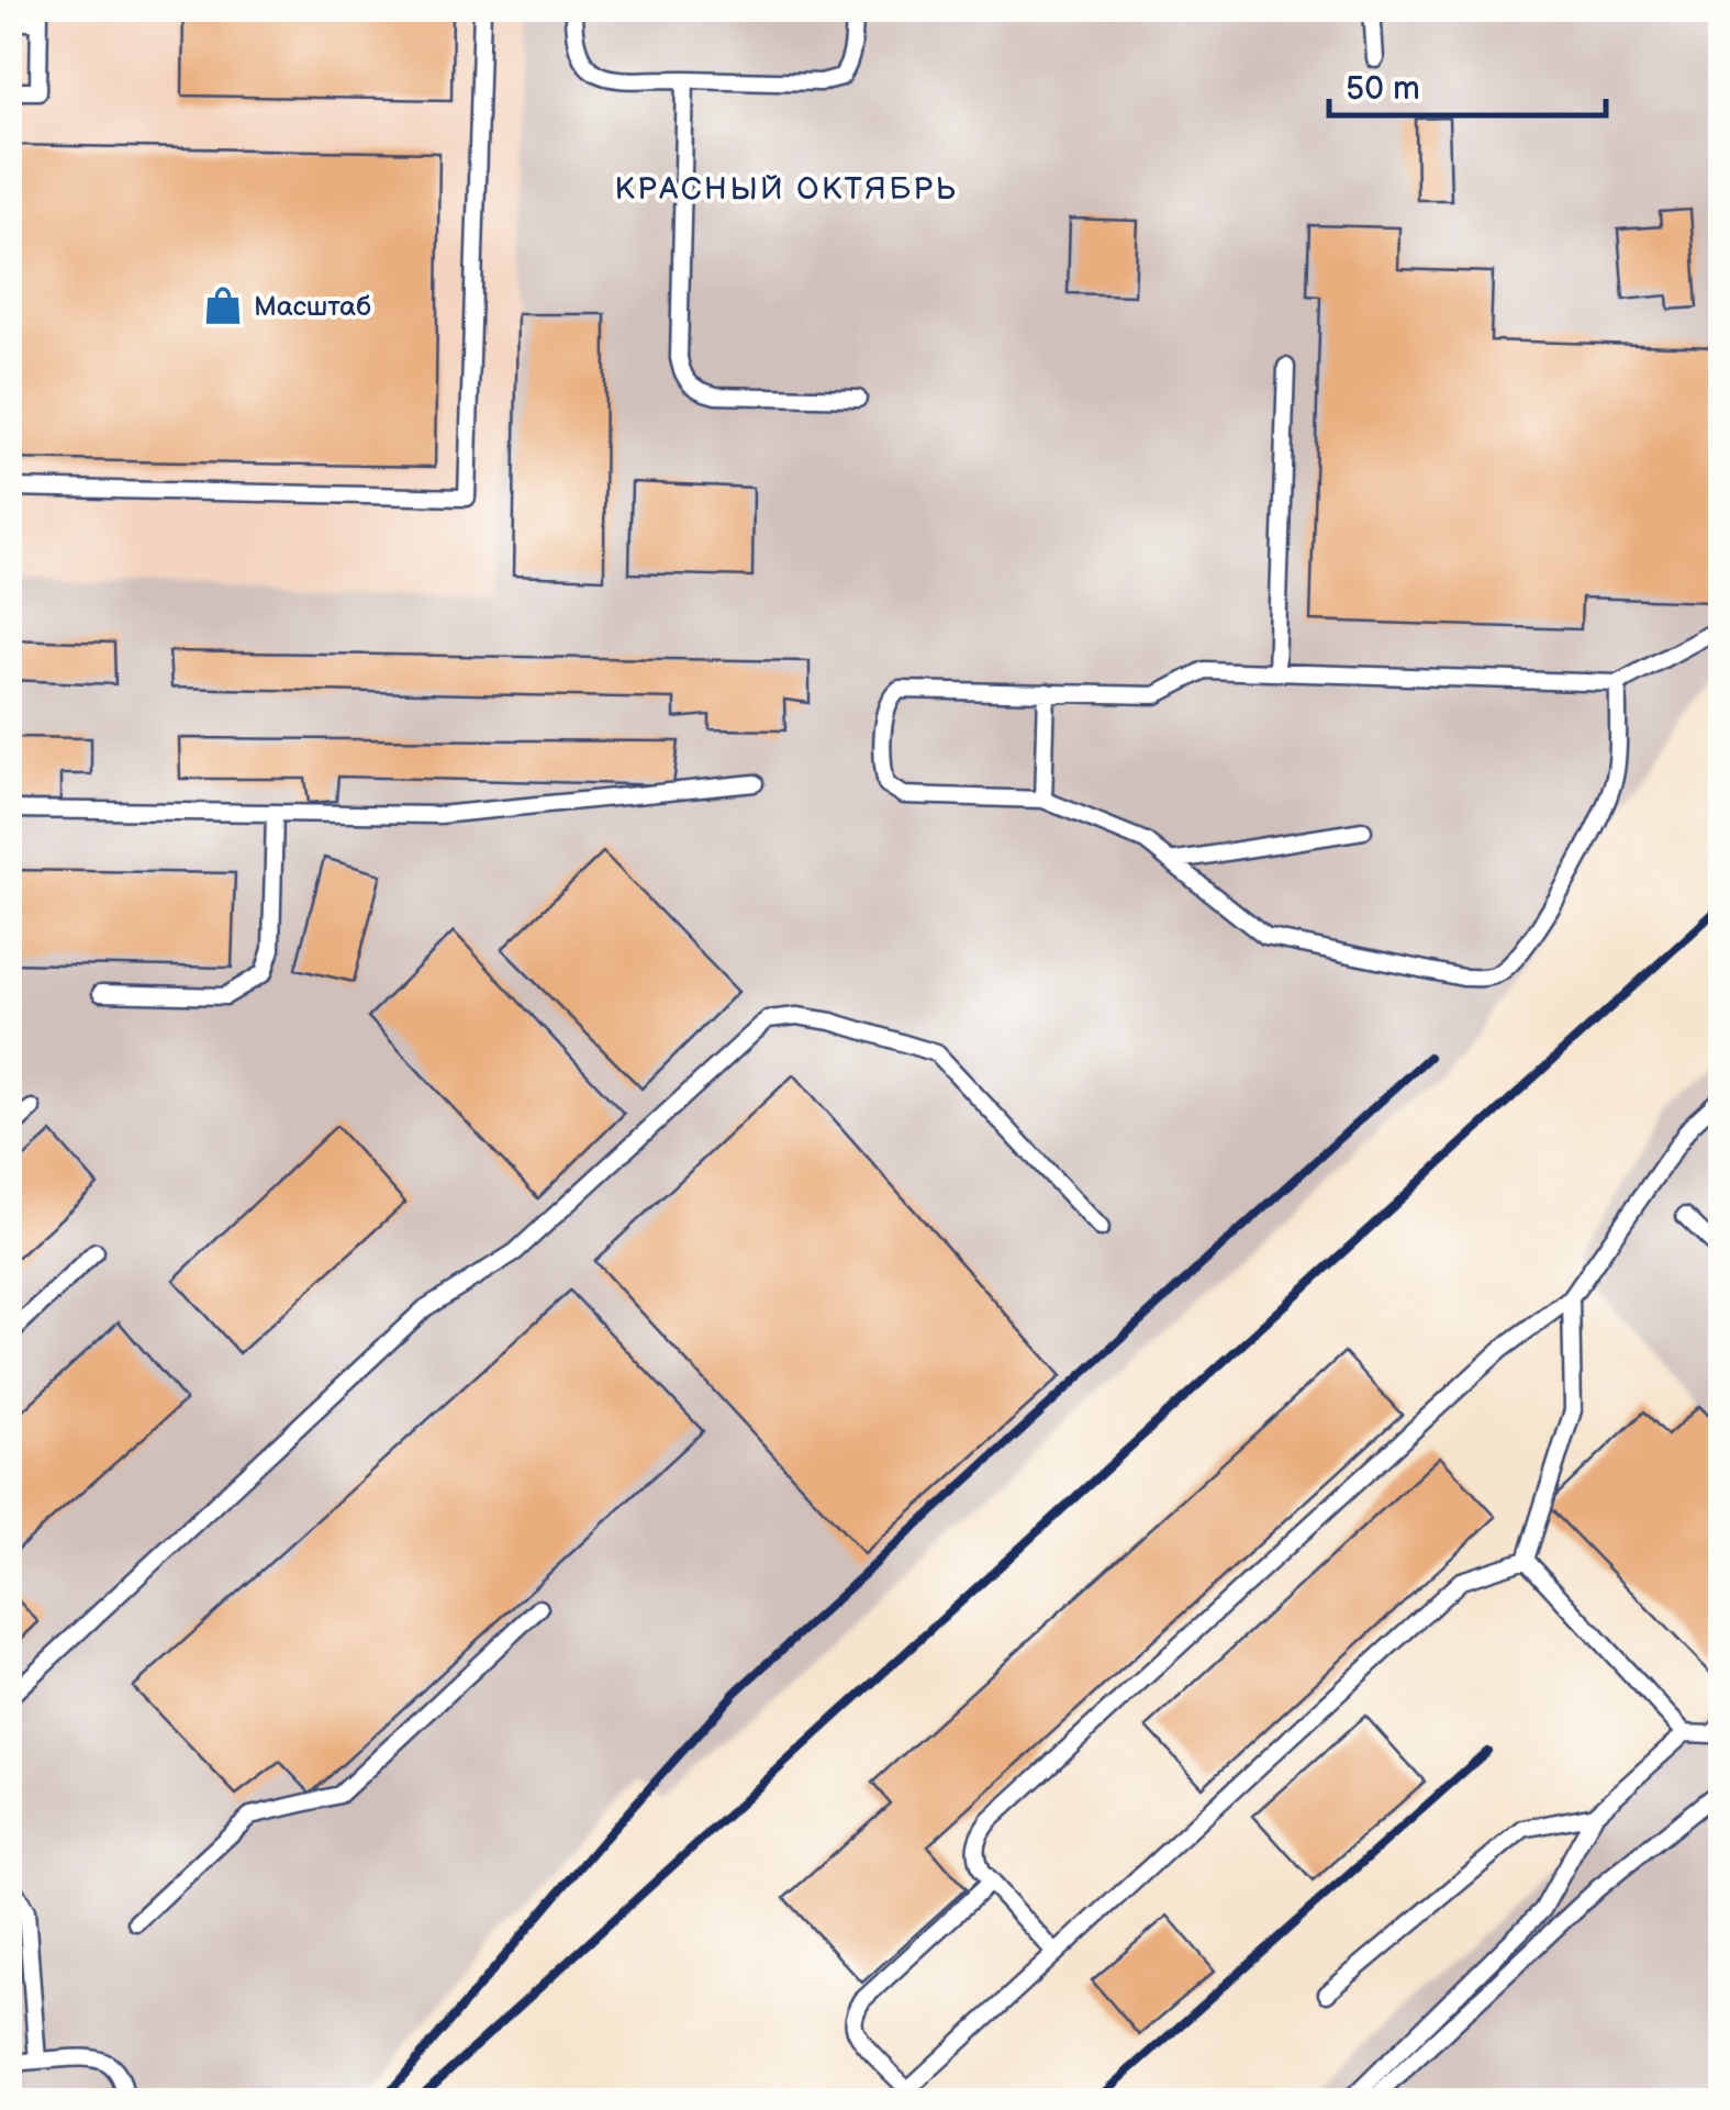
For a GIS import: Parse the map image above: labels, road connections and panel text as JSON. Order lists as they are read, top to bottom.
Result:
{
  "districts": ["КРАСНЫЙ ОКТЯБРЬ"],
  "places": {
    "shop": ["Масштаб"]
  },
  "scale_bar": "50 m"
}
